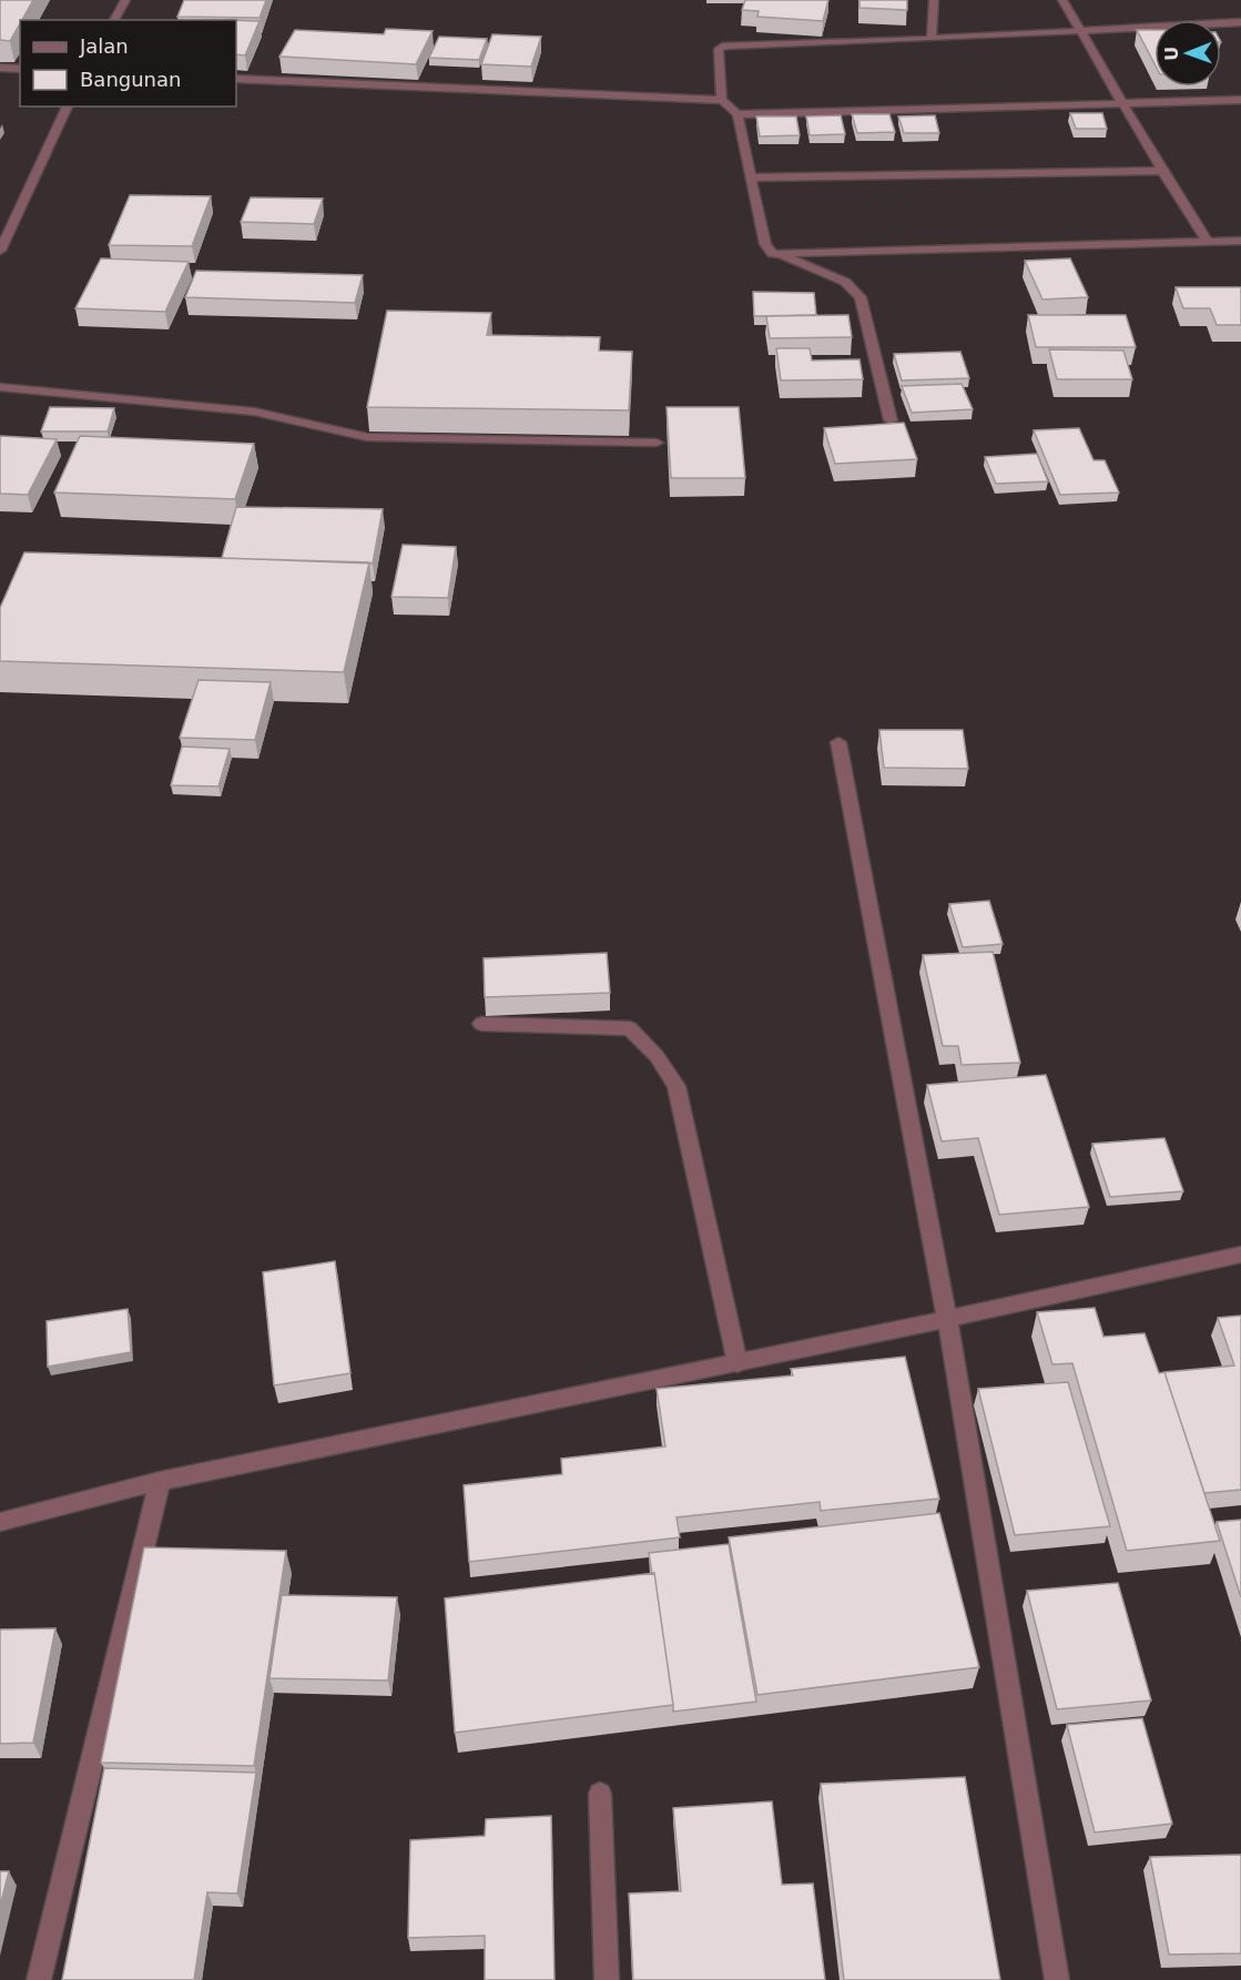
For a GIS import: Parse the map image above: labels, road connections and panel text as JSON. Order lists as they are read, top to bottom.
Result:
{
  "legend": ["Jalan", "Bangunan"],
  "north": "left"
}
